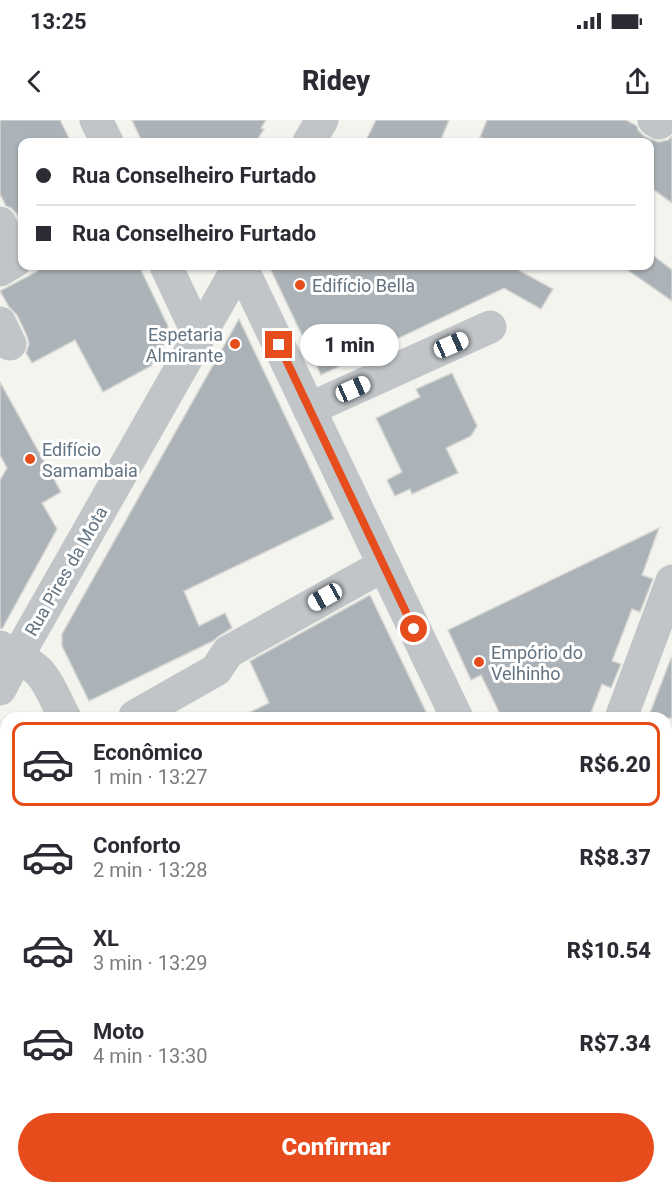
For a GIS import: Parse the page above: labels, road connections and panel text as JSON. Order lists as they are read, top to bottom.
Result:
{
  "streets": {
    "street": ["Rua Pires da Mota"]
  },
  "places": [
    "Edifício Bella",
    "Espetaria Almirante",
    "Edifício Samambaia",
    "Empório do Velhinho"
  ],
  "page": {
    "status": "13:25",
    "header": "Ridey",
    "banner": ["Rua Conselheiro Furtado", "Rua Conselheiro Furtado"],
    "bubble": "1 min",
    "list": [
      {
        "name": "Econômico",
        "note": "1 min · 13:27",
        "value": "R$6.20"
      },
      {
        "name": "Conforto",
        "note": "2 min · 13:28",
        "value": "R$8.37"
      },
      {
        "name": "XL",
        "note": "3 min · 13:29",
        "value": "R$10.54"
      },
      {
        "name": "Moto",
        "note": "4 min · 13:30",
        "value": "R$7.34"
      }
    ],
    "buttons": "Confirmar"
  }
}
